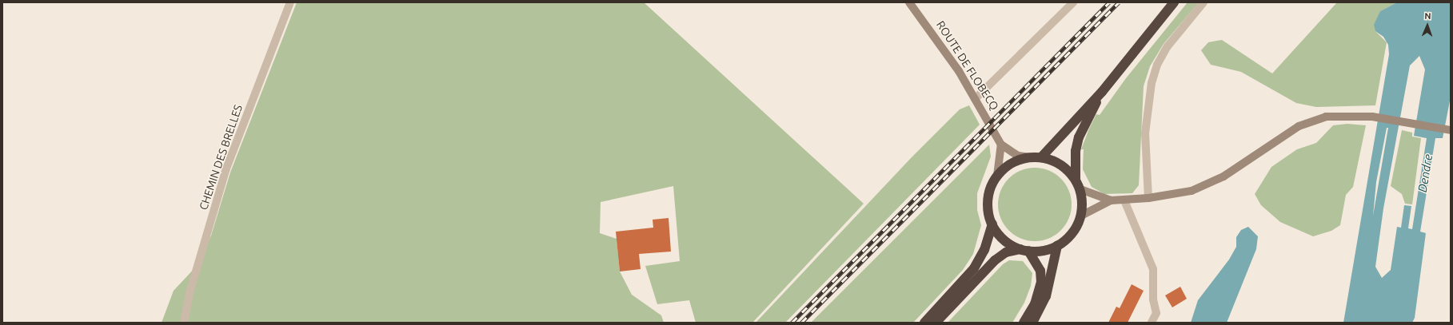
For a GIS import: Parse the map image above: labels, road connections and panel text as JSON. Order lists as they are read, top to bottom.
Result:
{
  "streets": {
    "street": ["ROUTE DE FLOBECQ", "CHEMIN DES BRELLES"]
  },
  "water": ["Dendre"],
  "north": "top"
}
